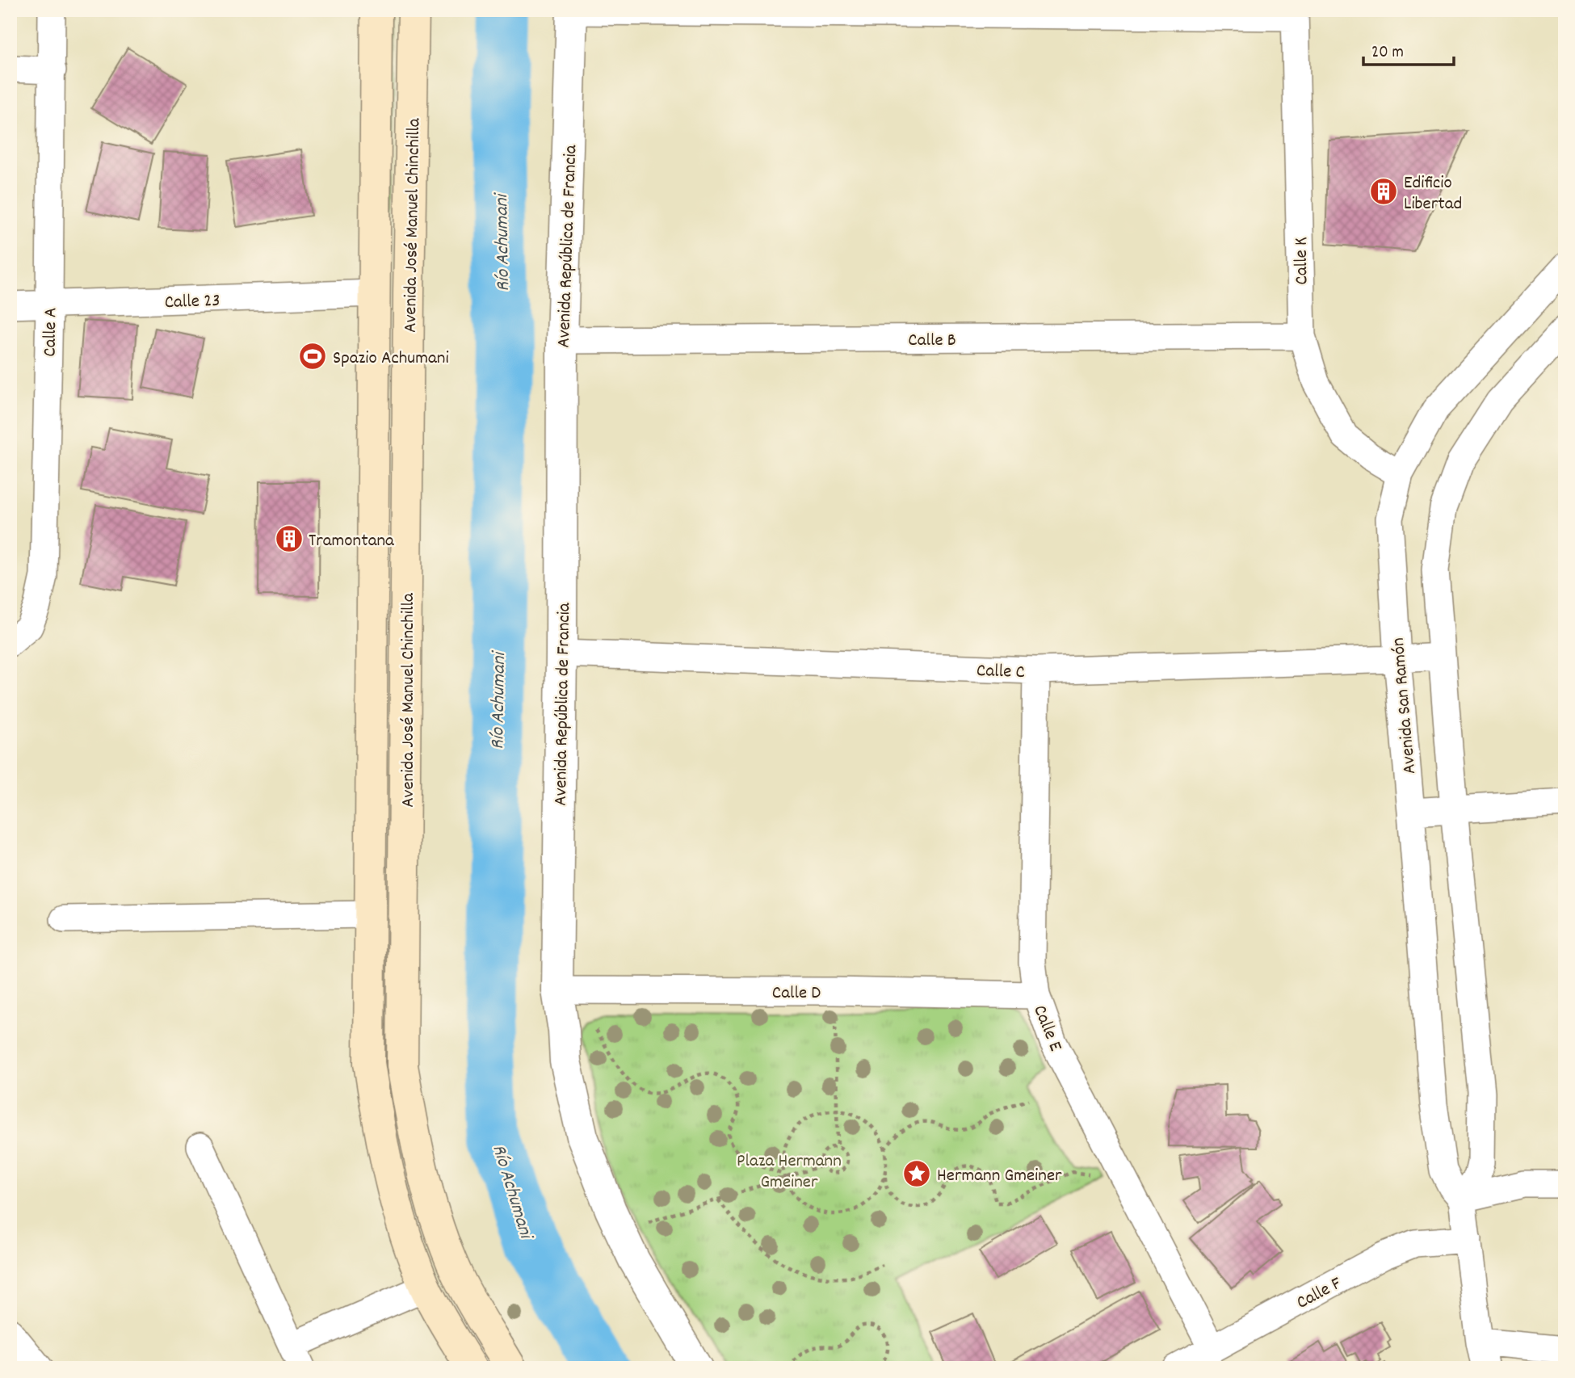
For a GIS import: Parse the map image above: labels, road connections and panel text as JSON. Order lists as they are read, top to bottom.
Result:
{
  "streets": {
    "main road": ["Avenida José Manuel Chinchilla"],
    "street": [
      "Avenida República de Francia",
      "Calle K",
      "Calle 23",
      "Calle A",
      "Calle B",
      "Calle C",
      "Avenida San Ramón",
      "Calle D",
      "Calle E",
      "Calle F"
    ]
  },
  "crossings": [
    ["Avenida José Manuel Chinchilla", "Calle 23"],
    ["Avenida República de Francia", "Calle B"],
    ["Avenida República de Francia", "Calle C"],
    ["Avenida República de Francia", "Calle D"],
    ["Calle K", "Calle B"],
    ["Calle K", "Avenida San Ramón"],
    ["Calle 23", "Calle A"],
    ["Calle C", "Avenida San Ramón"],
    ["Calle C", "Calle E"],
    ["Avenida San Ramón", "Calle F"],
    ["Calle D", "Calle E"],
    ["Calle E", "Calle F"]
  ],
  "water": ["Río Achumani"],
  "parks": ["Plaza Hermann Gmeiner"],
  "places": {
    "building": ["Edificio Libertad", "Tramontana"],
    "sports": ["Spazio Achumani"],
    "place": ["Hermann Gmeiner"]
  },
  "scale_bar": "20 m"
}
